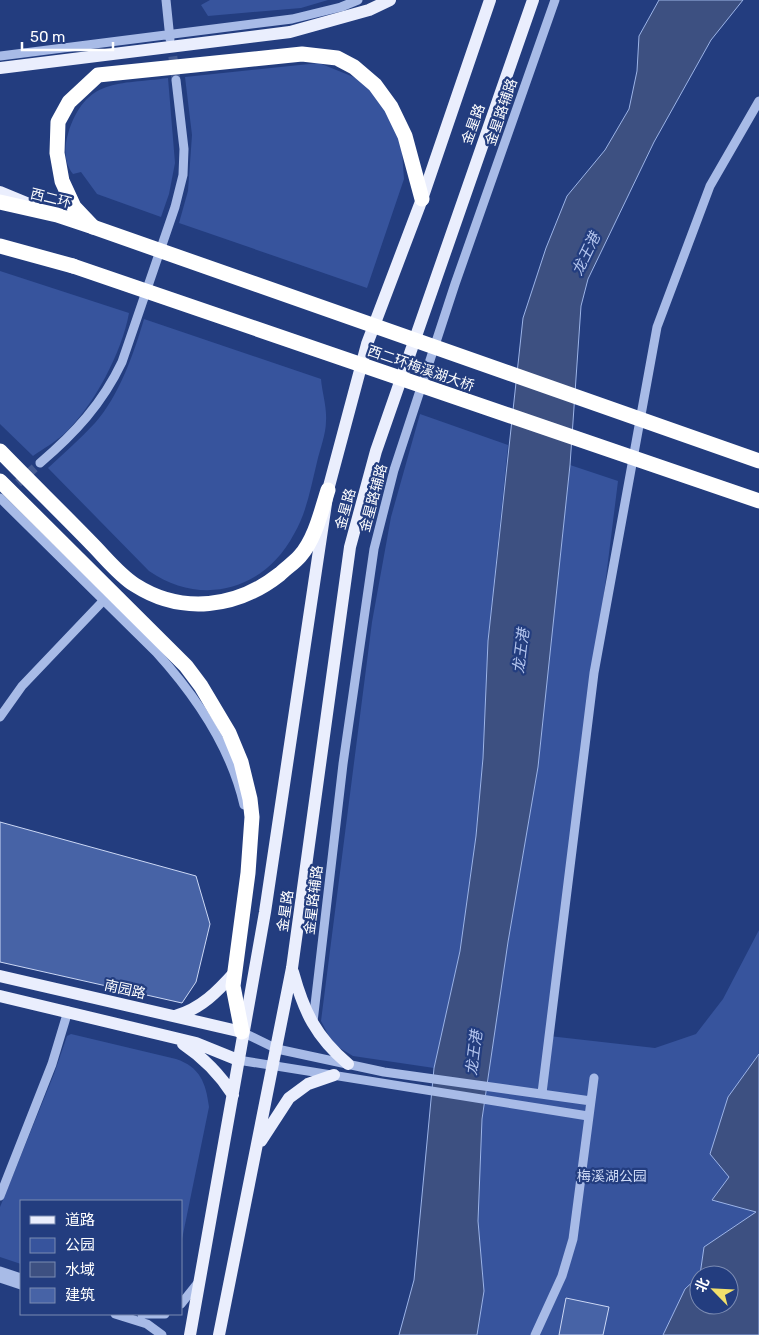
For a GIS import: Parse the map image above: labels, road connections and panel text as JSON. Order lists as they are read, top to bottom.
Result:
{
  "streets": {
    "highway": ["西二环", "西二环梅溪湖大桥"],
    "main road": ["金星路", "南园路"],
    "street": ["金星路辅路"]
  },
  "crossings": [
    ["金星路", "南园路"],
    ["西二环", "西二环梅溪湖大桥"]
  ],
  "water": ["龙王港"],
  "parks": ["梅溪湖公园"],
  "legend": [
    "道路",
    "公园",
    "水域",
    "建筑"
  ],
  "scale_bar": "50 m",
  "north": "top left"
}
